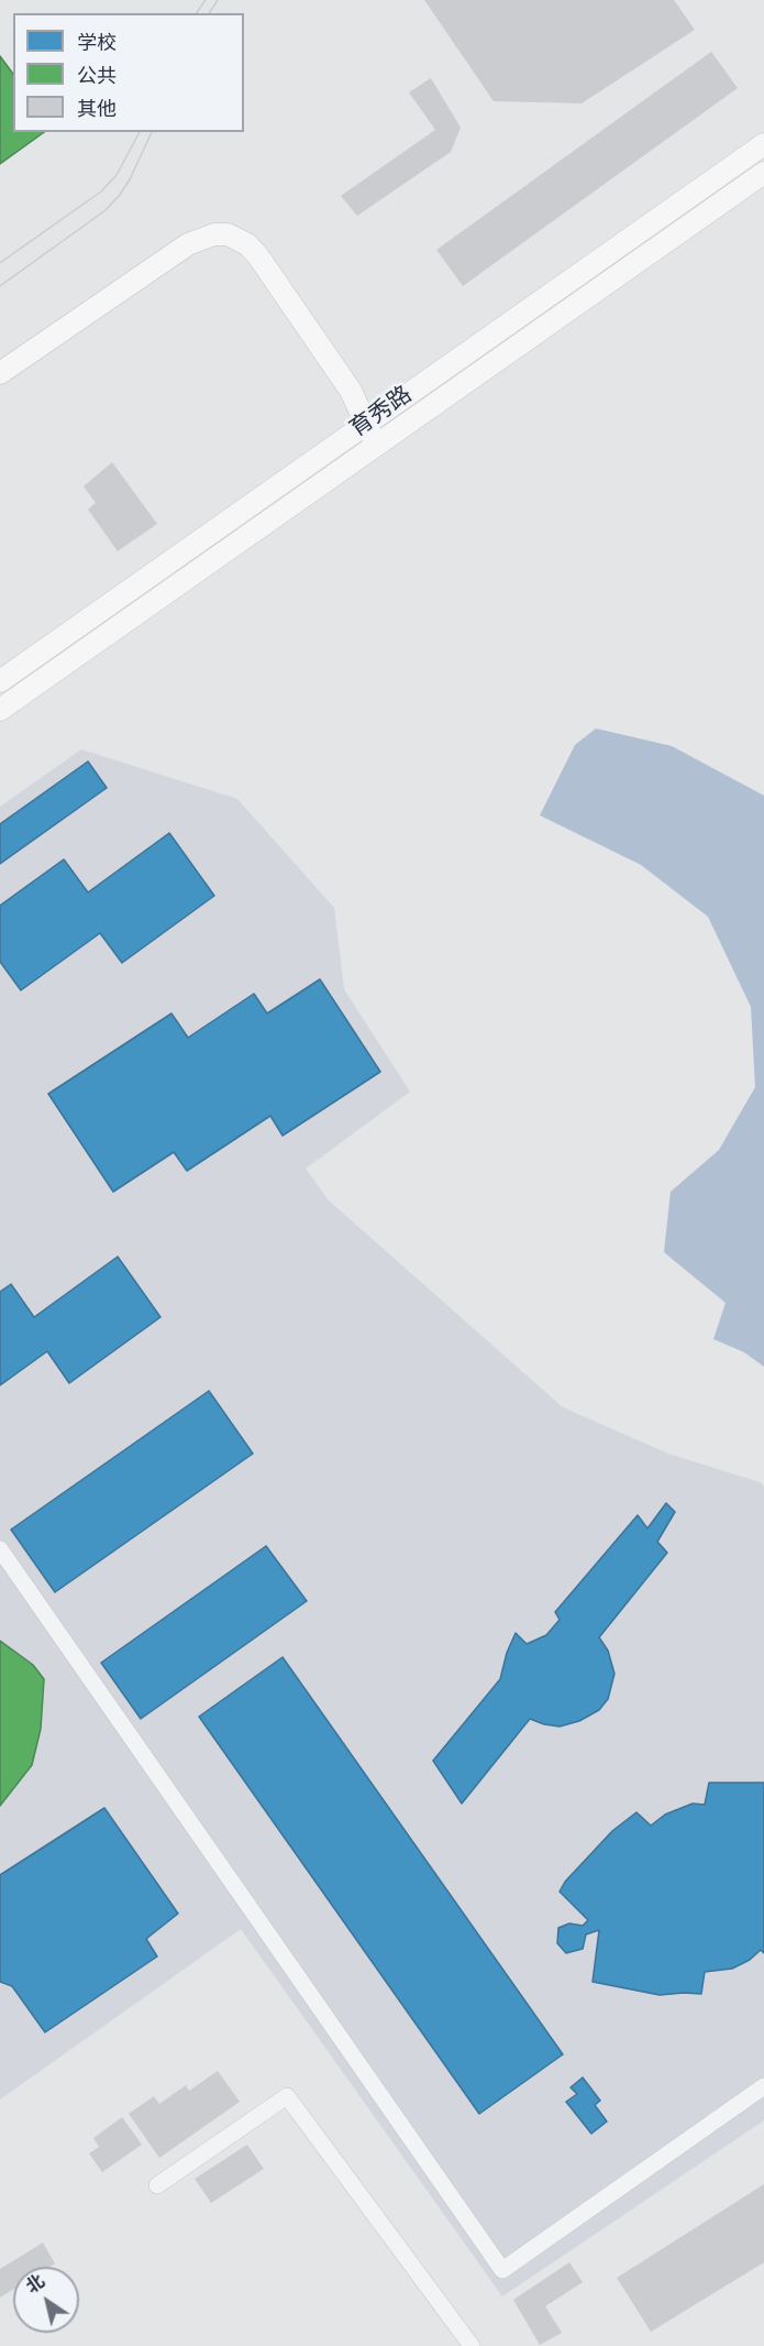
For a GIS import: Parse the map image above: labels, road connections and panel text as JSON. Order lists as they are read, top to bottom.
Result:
{
  "streets": {
    "main road": ["育秀路"]
  },
  "legend": ["学校", "公共", "其他"],
  "north": "top left"
}
